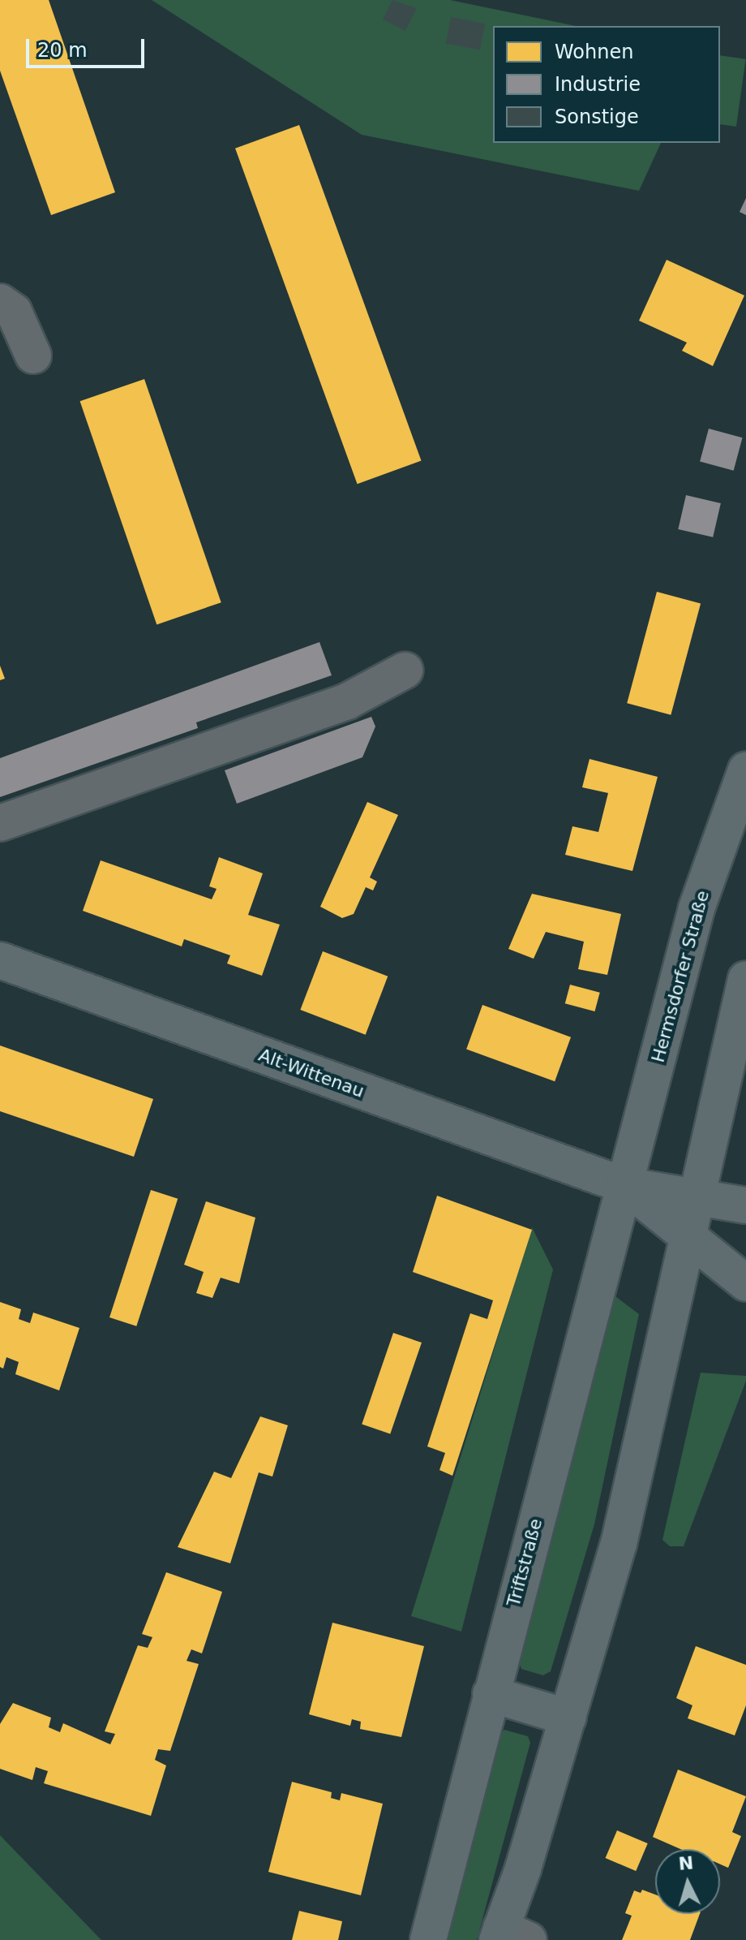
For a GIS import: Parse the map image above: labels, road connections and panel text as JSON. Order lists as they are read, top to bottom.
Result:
{
  "streets": {
    "main road": ["Hermsdorfer Straße", "Alt-Wittenau", "Triftstraße"]
  },
  "crossings": [
    ["Hermsdorfer Straße", "Alt-Wittenau"],
    ["Hermsdorfer Straße", "Triftstraße"],
    ["Alt-Wittenau", "Triftstraße"]
  ],
  "legend": ["Wohnen", "Industrie", "Sonstige"],
  "scale_bar": "20 m",
  "north": "top"
}
